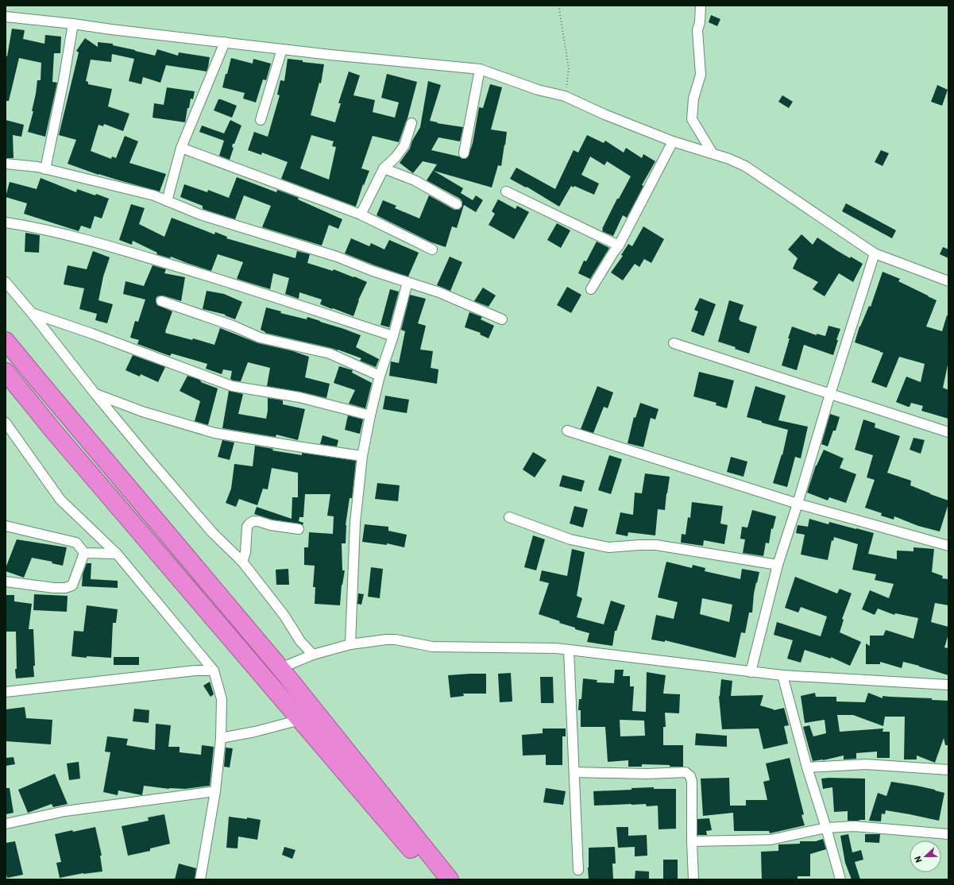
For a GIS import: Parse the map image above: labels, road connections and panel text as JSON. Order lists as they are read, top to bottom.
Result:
{
  "north": "left"
}
